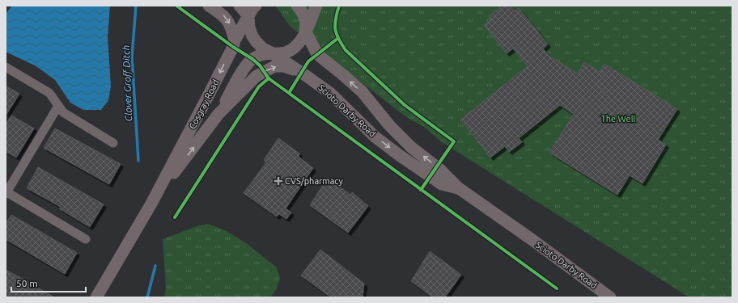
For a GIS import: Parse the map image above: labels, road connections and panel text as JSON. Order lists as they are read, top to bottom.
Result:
{
  "streets": {
    "main road": ["Cosgray Road", "Scioto Darby Road"]
  },
  "crossings": [
    ["Cosgray Road", "Scioto Darby Road"]
  ],
  "water": ["Clover Groff Ditch"],
  "parks": ["The Well"],
  "places": {
    "health": ["CVS/pharmacy"]
  },
  "scale_bar": "50 m"
}
